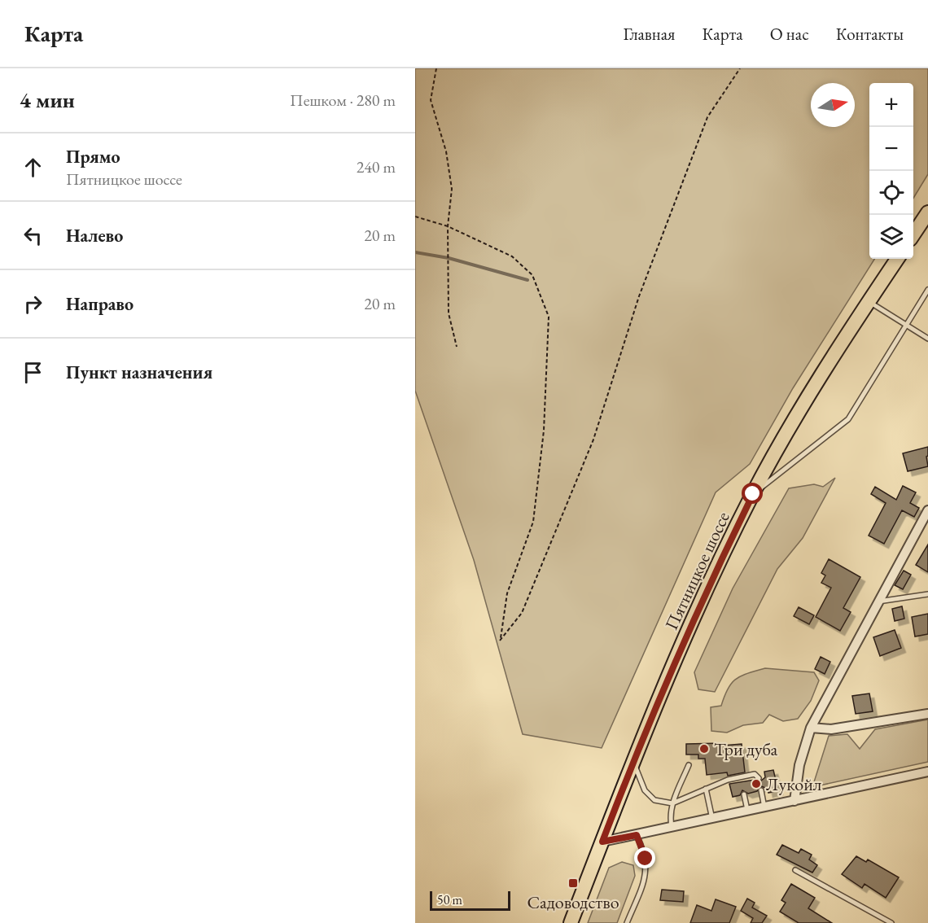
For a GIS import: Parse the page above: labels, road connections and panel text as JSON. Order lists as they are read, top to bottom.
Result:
{
  "streets": {
    "main road": ["Пятницкое шоссе"]
  },
  "places": {
    "other": ["Три дуба", "Лукойл"],
    "transit": ["Садоводство"]
  },
  "scale_bar": "50 m",
  "north": "right",
  "page": {
    "header": "Карта",
    "nav": [
      "Главная",
      "Карта",
      "О нас",
      "Контакты"
    ],
    "heading": ["4 мин", "Пешком · 280 m"],
    "map_buttons": ["+", "−"],
    "list": [
      ["Прямо", "Пятницкое шоссе", "240 m"],
      ["Налево", "20 m"],
      ["Направо", "20 m"],
      "Пункт назначения"
    ],
    "scale": "50 m"
  }
}
